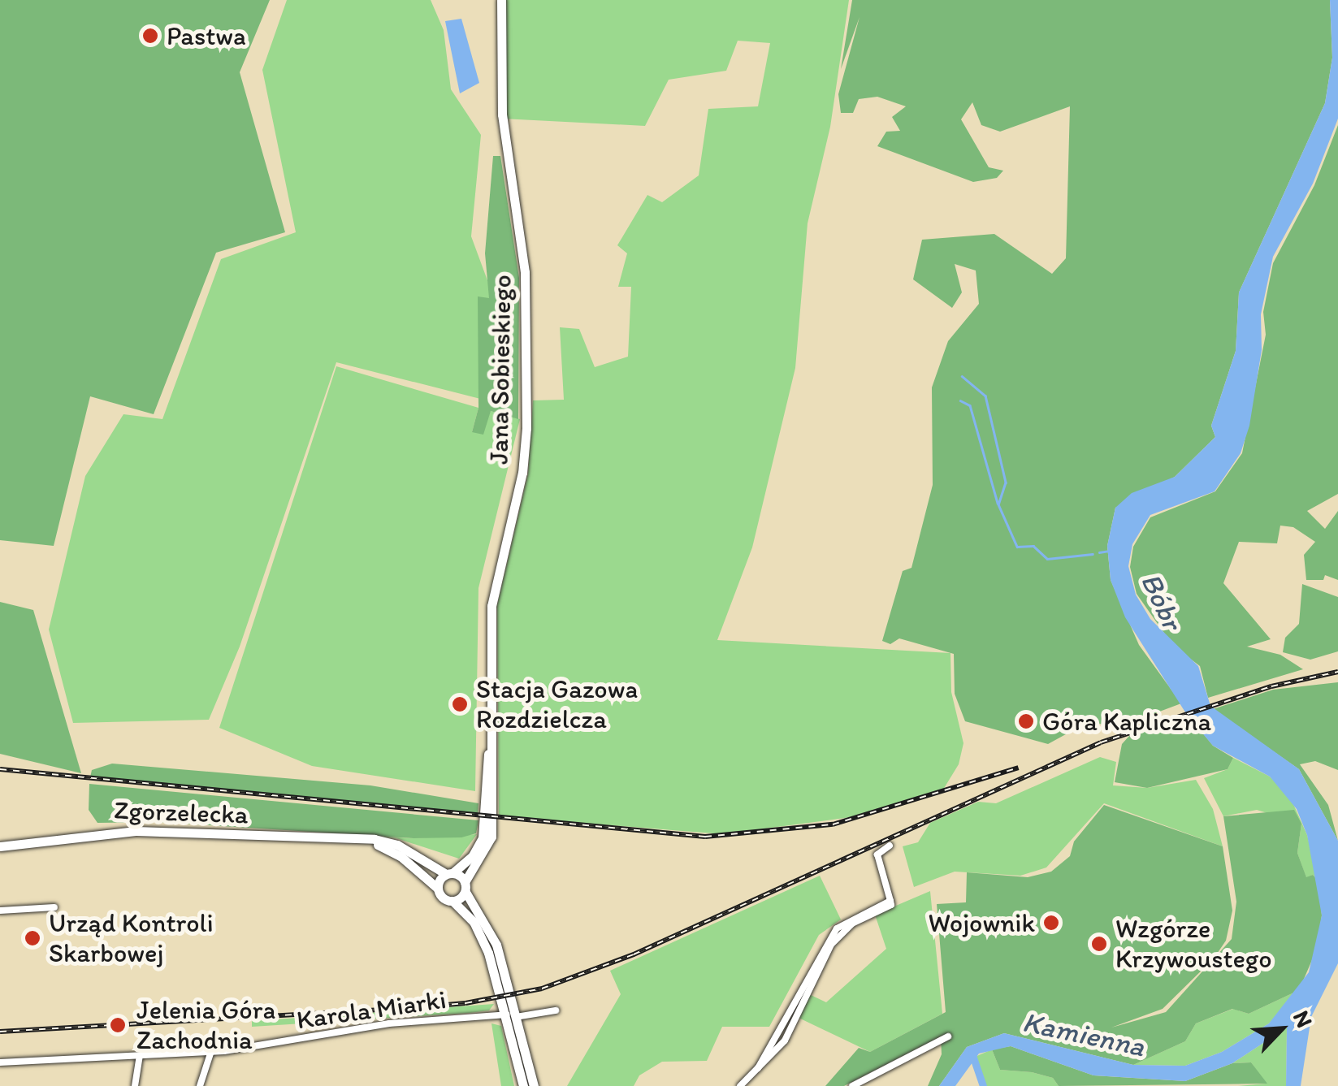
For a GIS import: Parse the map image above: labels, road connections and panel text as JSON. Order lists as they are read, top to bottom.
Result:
{
  "streets": {
    "main road": ["Jana Sobieskiego", "Zgorzelecka"],
    "street": ["Karola Miarki"]
  },
  "crossings": [
    ["Jana Sobieskiego", "Zgorzelecka"]
  ],
  "water": ["Bóbr", "Kamienna"],
  "places": [
    "Pastwa",
    "Stacja Gazowa Rozdzielcza",
    "Góra Kapliczna",
    "Wojownik",
    "Urząd Kontroli Skarbowej",
    "Wzgórze Krzywoustego",
    "Jelenia Góra Zachodnia"
  ],
  "north": "top right"
}
